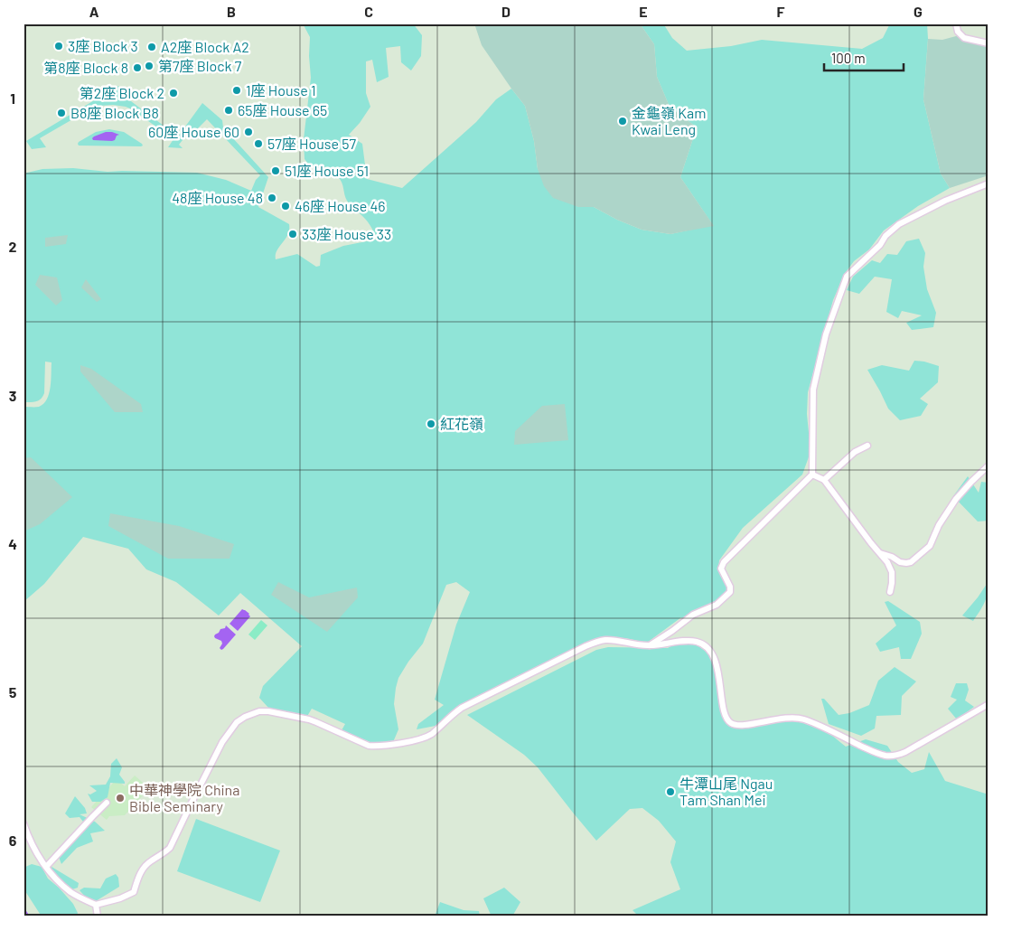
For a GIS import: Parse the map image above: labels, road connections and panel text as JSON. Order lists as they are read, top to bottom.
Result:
{
  "places": [
    "3座 Block 3",
    "A2座 Block A2",
    "第7座 Block 7",
    "第8座 Block 8",
    "1座 House 1",
    "第2座 Block 2",
    "65座 House 65",
    "B8座 Block B8",
    "金龜嶺 Kam Kwai Leng",
    "60座 House 60",
    "57座 House 57",
    "51座 House 51",
    "48座 House 48",
    "46座 House 46",
    "33座 House 33",
    "紅花嶺",
    "牛潭山尾 Ngau Tam Shan Mei",
    "中華神學院 China Bible Seminary"
  ],
  "scale_bar": "100 m",
  "grid": {
    "columns": [
      "A",
      "B",
      "C",
      "D",
      "E",
      "F",
      "G"
    ],
    "rows": [
      "1",
      "2",
      "3",
      "4",
      "5",
      "6"
    ]
  }
}
